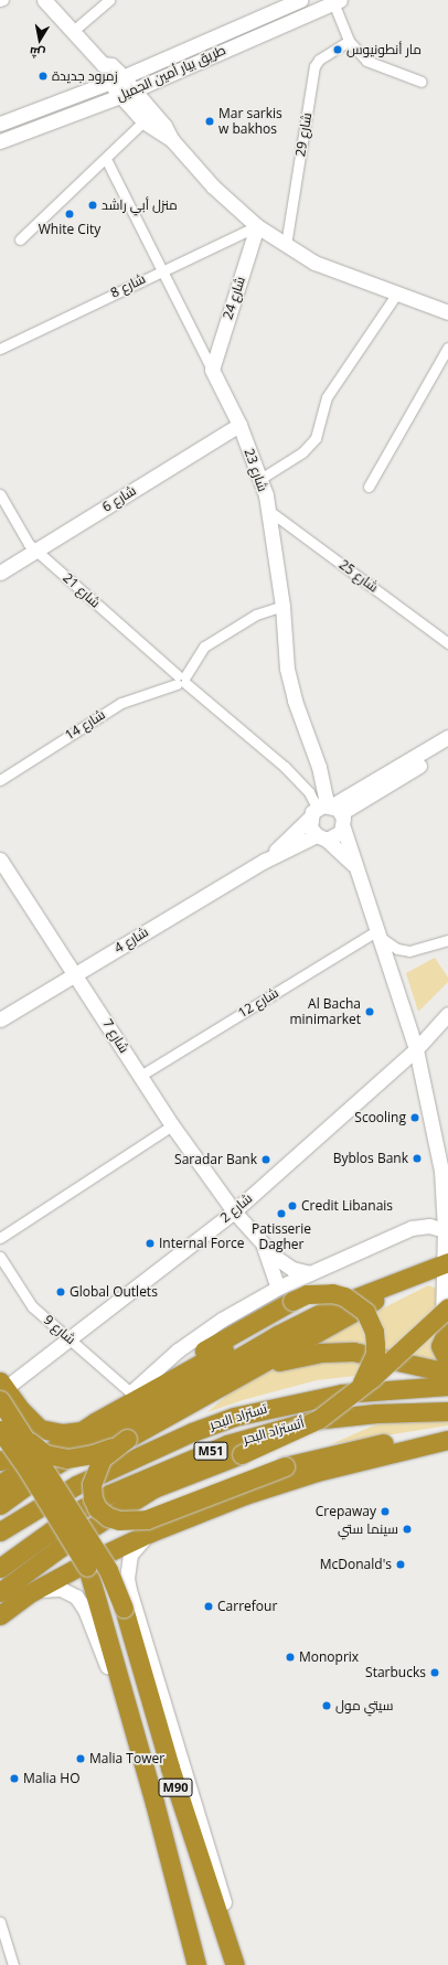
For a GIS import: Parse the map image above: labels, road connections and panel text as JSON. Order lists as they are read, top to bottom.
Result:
{
  "streets": {
    "highway": [
      "تستراد البحر",
      "أتستراد البحر",
      "M51",
      "M90"
    ],
    "street": [
      "طريق بيار أمين الجميل",
      "شارع 29",
      "شارع 8",
      "شارع 24",
      "شارع 23",
      "شارع 6",
      "شارع 25",
      "شارع 21",
      "شارع 14",
      "شارع 4",
      "شارع 12",
      "شارع 7",
      "شارع 2",
      "شارع 9"
    ]
  },
  "crossings": [
    ["شارع 8", "شارع 24"],
    ["شارع 8", "شارع 23"],
    ["شارع 24", "شارع 23"],
    ["شارع 23", "شارع 6"],
    ["شارع 23", "شارع 25"],
    ["شارع 23", "شارع 21"],
    ["شارع 23", "شارع 4"],
    ["شارع 6", "شارع 21"],
    ["شارع 21", "شارع 14"],
    ["شارع 21", "شارع 4"],
    ["شارع 4", "شارع 7"],
    ["شارع 12", "شارع 7"],
    ["شارع 7", "شارع 2"],
    ["شارع 2", "شارع 9"],
    ["شارع 2", "M90"]
  ],
  "places": [
    "مار أنطونيوس",
    "زمرود جديدة",
    "Mar sarkis w bakhos",
    "منزل أبي راشد",
    "White City",
    "Al Bacha minimarket",
    "Scooling",
    "Byblos Bank",
    "Saradar Bank",
    "Credit Libanais",
    "Patisserie Dagher",
    "Internal Force",
    "Global Outlets",
    "Crepaway",
    "سينما ستي",
    "McDonald's",
    "Carrefour",
    "Monoprix",
    "Starbucks",
    "سيتي مول",
    "Malia Tower",
    "Malia HO"
  ],
  "north": "bottom"
}
